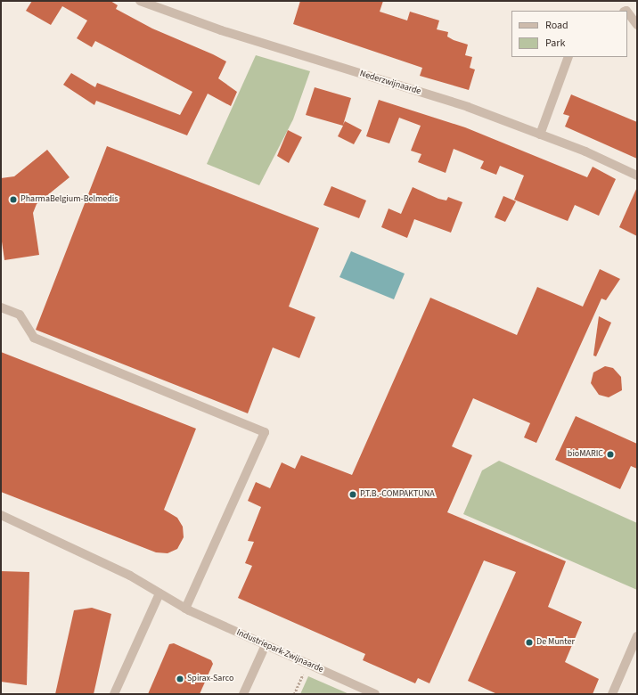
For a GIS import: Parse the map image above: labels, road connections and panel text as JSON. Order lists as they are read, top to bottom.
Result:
{
  "streets": {
    "street": ["Nederzwijnaarde", "Industriepark-Zwijnaarde"]
  },
  "places": [
    "PharmaBelgium-Belmedis",
    "bioMARIC",
    "P.T.B.-COMPAKTUNA",
    "De Munter",
    "Spirax-Sarco"
  ],
  "legend": ["Road", "Park"]
}
